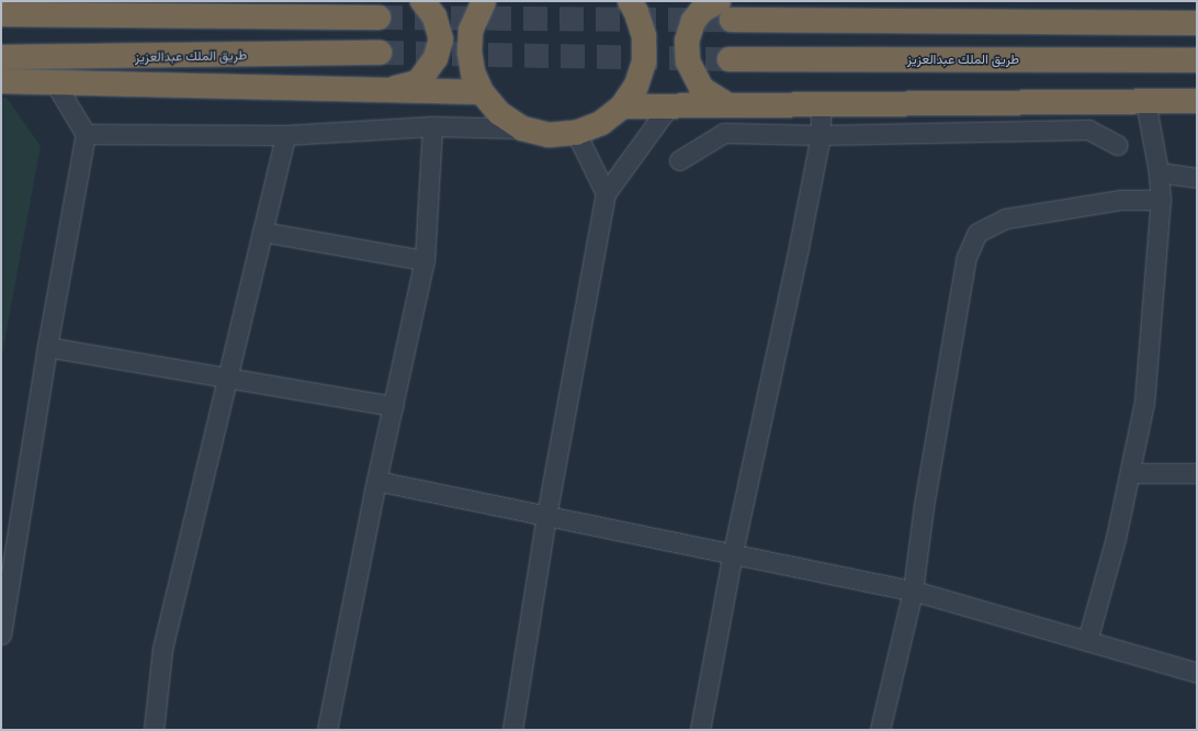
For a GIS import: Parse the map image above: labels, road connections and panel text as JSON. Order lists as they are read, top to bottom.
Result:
{
  "streets": {
    "highway": ["طريق الملك عبدالعزيز"]
  }
}
